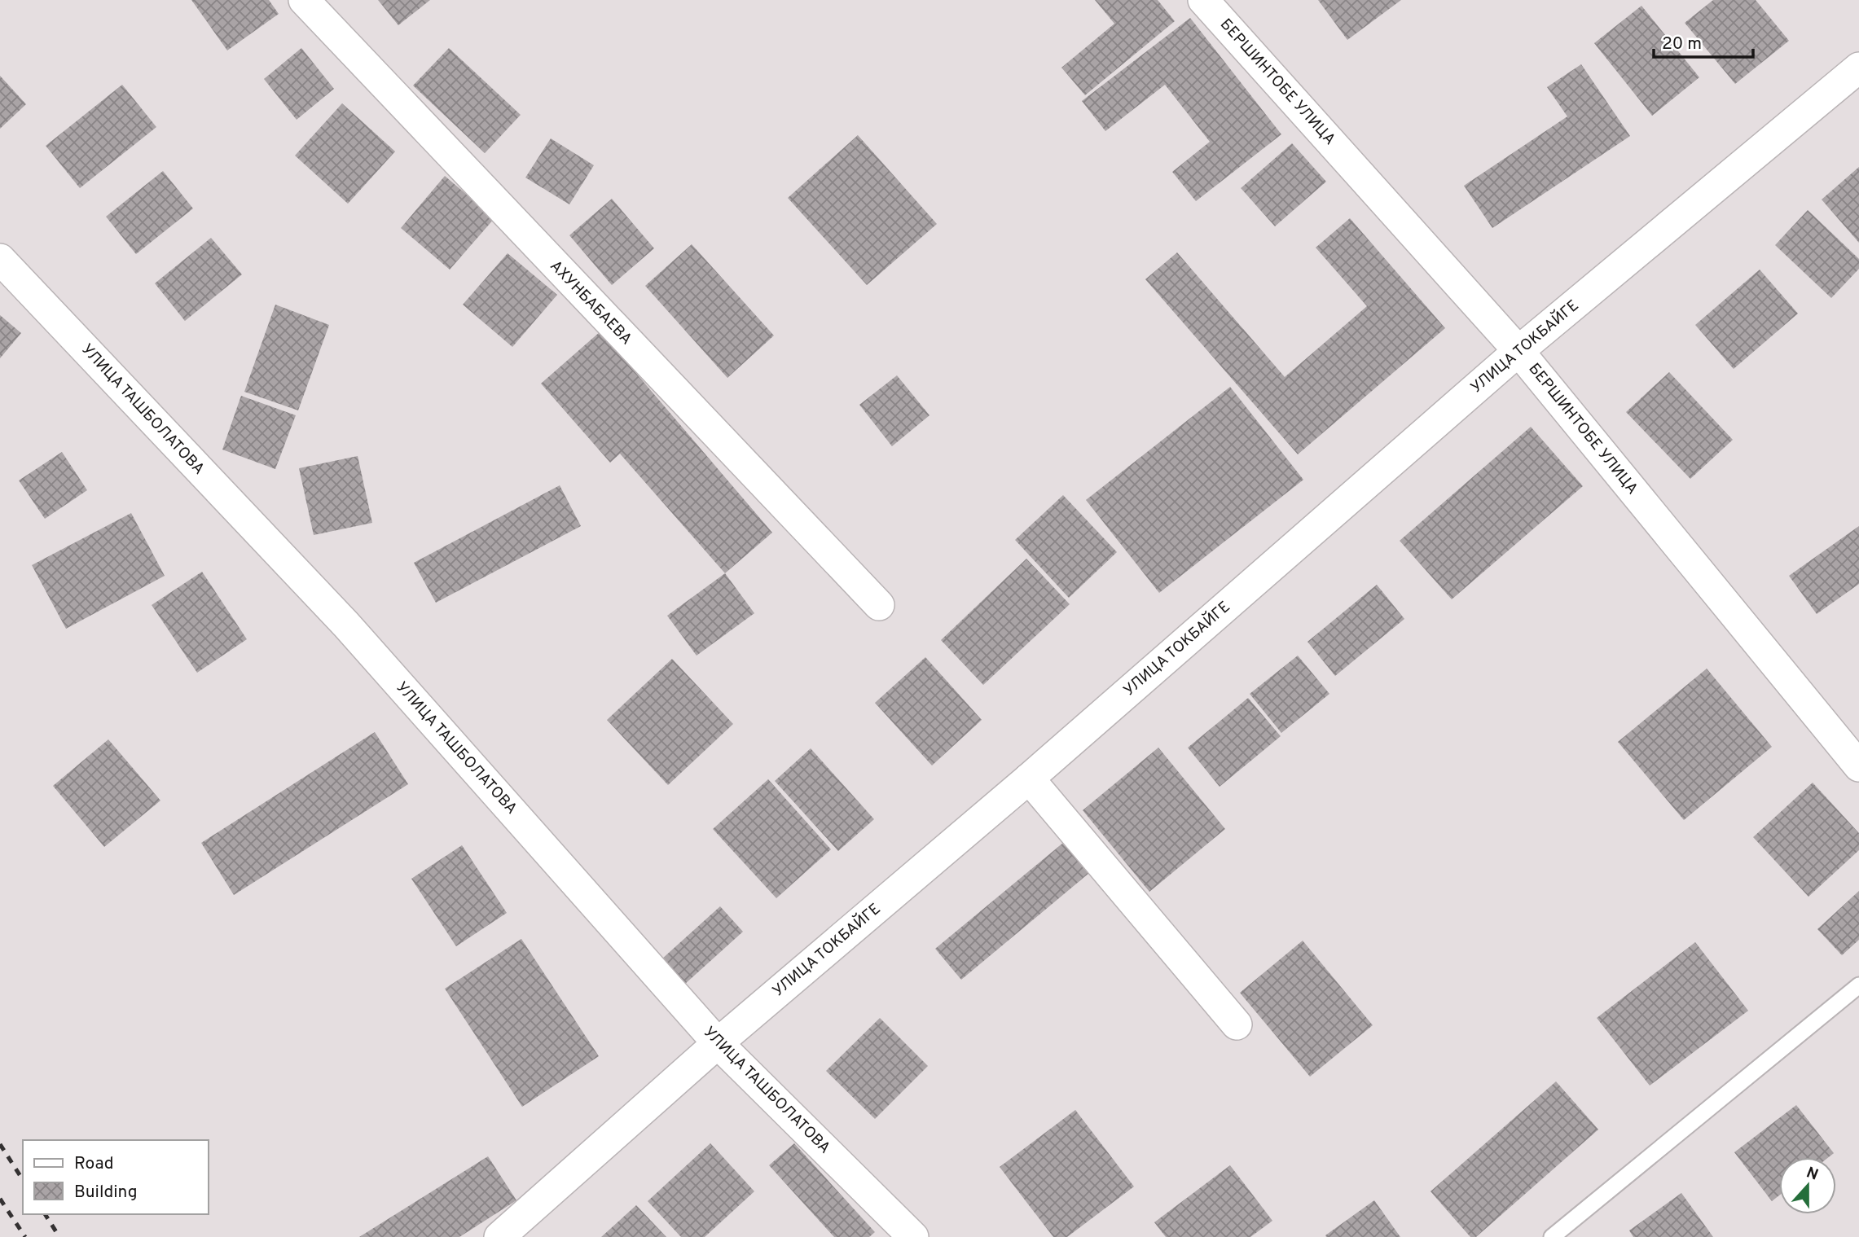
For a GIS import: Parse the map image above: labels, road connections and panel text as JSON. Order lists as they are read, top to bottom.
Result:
{
  "streets": {
    "street": [
      "БЕРШИНТОБЕ УЛИЦА",
      "АХУНБАБАЕВА",
      "УЛИЦА ТОКБАЙГЕ",
      "УЛИЦА ТАШБОЛАТОВА"
    ]
  },
  "crossings": [
    ["БЕРШИНТОБЕ УЛИЦА", "УЛИЦА ТОКБАЙГЕ"],
    ["УЛИЦА ТОКБАЙГЕ", "УЛИЦА ТАШБОЛАТОВА"]
  ],
  "legend": ["Road", "Building"],
  "scale_bar": "20 m",
  "north": "top"
}
